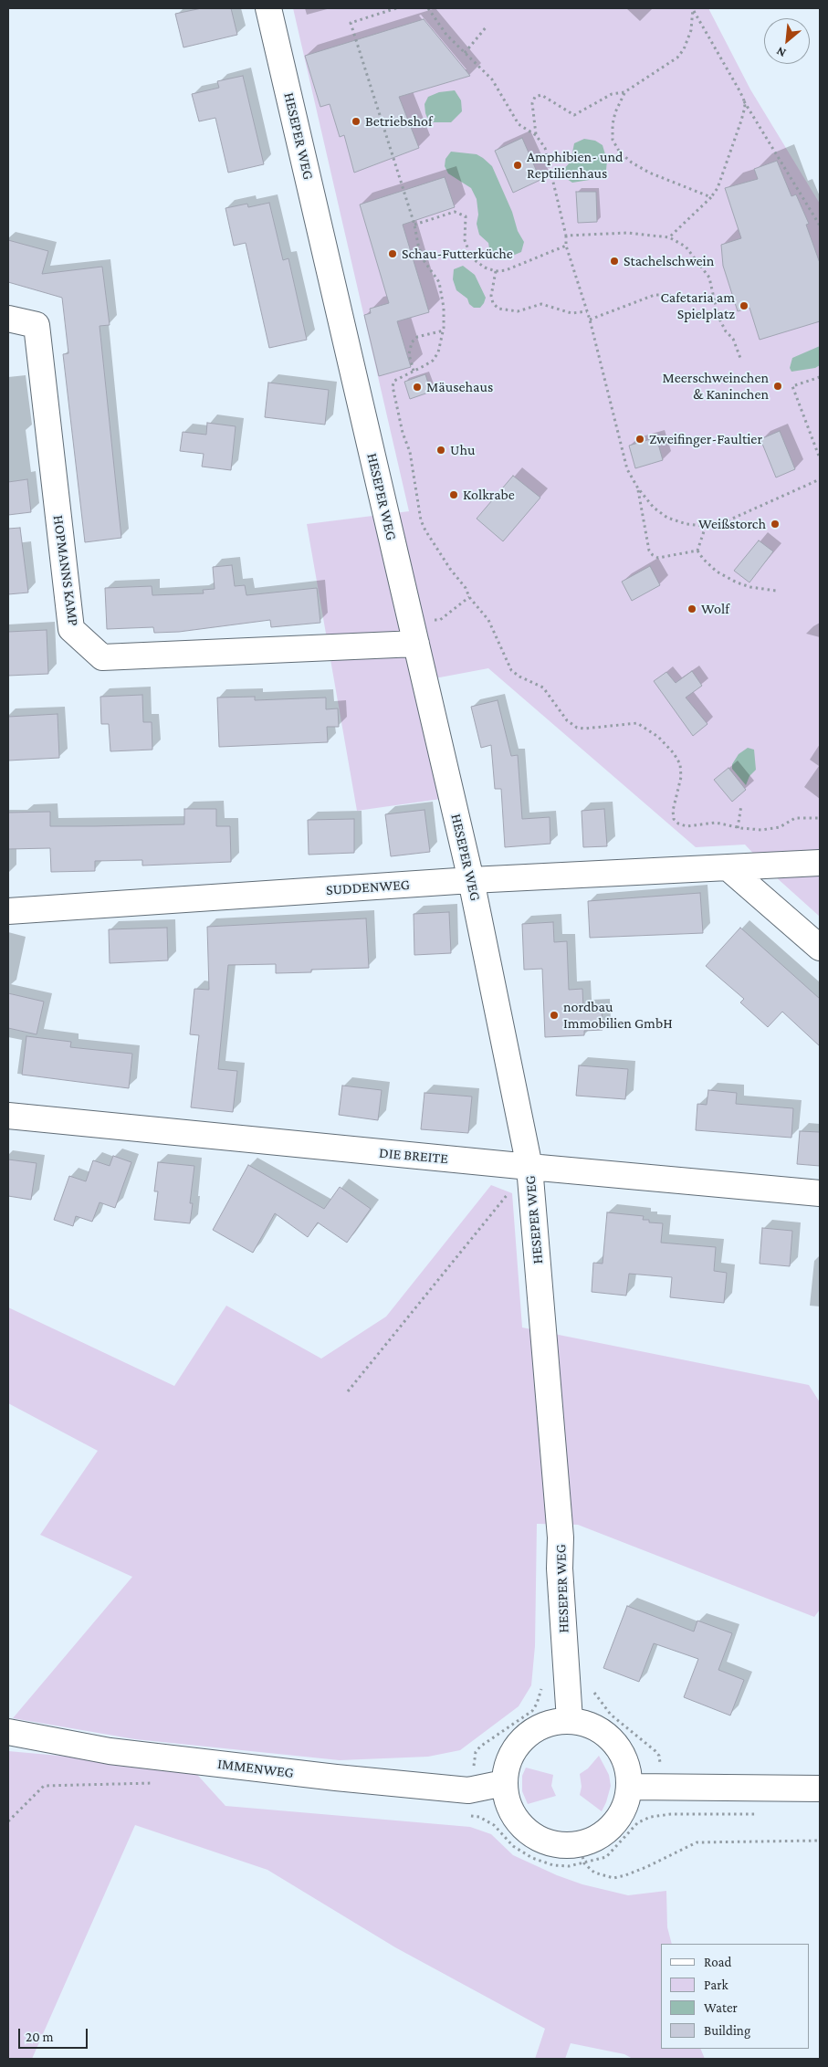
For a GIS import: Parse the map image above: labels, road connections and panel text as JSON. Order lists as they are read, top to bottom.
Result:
{
  "streets": {
    "street": [
      "HESEPER WEG",
      "HOPMANNS KAMP",
      "SUDDENWEG",
      "DIE BREITE",
      "IMMENWEG"
    ]
  },
  "crossings": [
    ["HESEPER WEG", "HOPMANNS KAMP"],
    ["HESEPER WEG", "SUDDENWEG"],
    ["HESEPER WEG", "DIE BREITE"],
    ["HESEPER WEG", "IMMENWEG"]
  ],
  "places": [
    "Betriebshof",
    "Amphibien- und Reptilienhaus",
    "Schau-Futterküche",
    "Stachelschwein",
    "Cafetaria am Spielplatz",
    "Meerschweinchen & Kaninchen",
    "Mäusehaus",
    "Zweifinger-Faultier",
    "Uhu",
    "Kolkrabe",
    "Weißstorch",
    "Wolf",
    "nordbau Immobilien GmbH"
  ],
  "legend": [
    "Road",
    "Park",
    "Water",
    "Building"
  ],
  "scale_bar": "20 m",
  "north": "bottom left"
}
